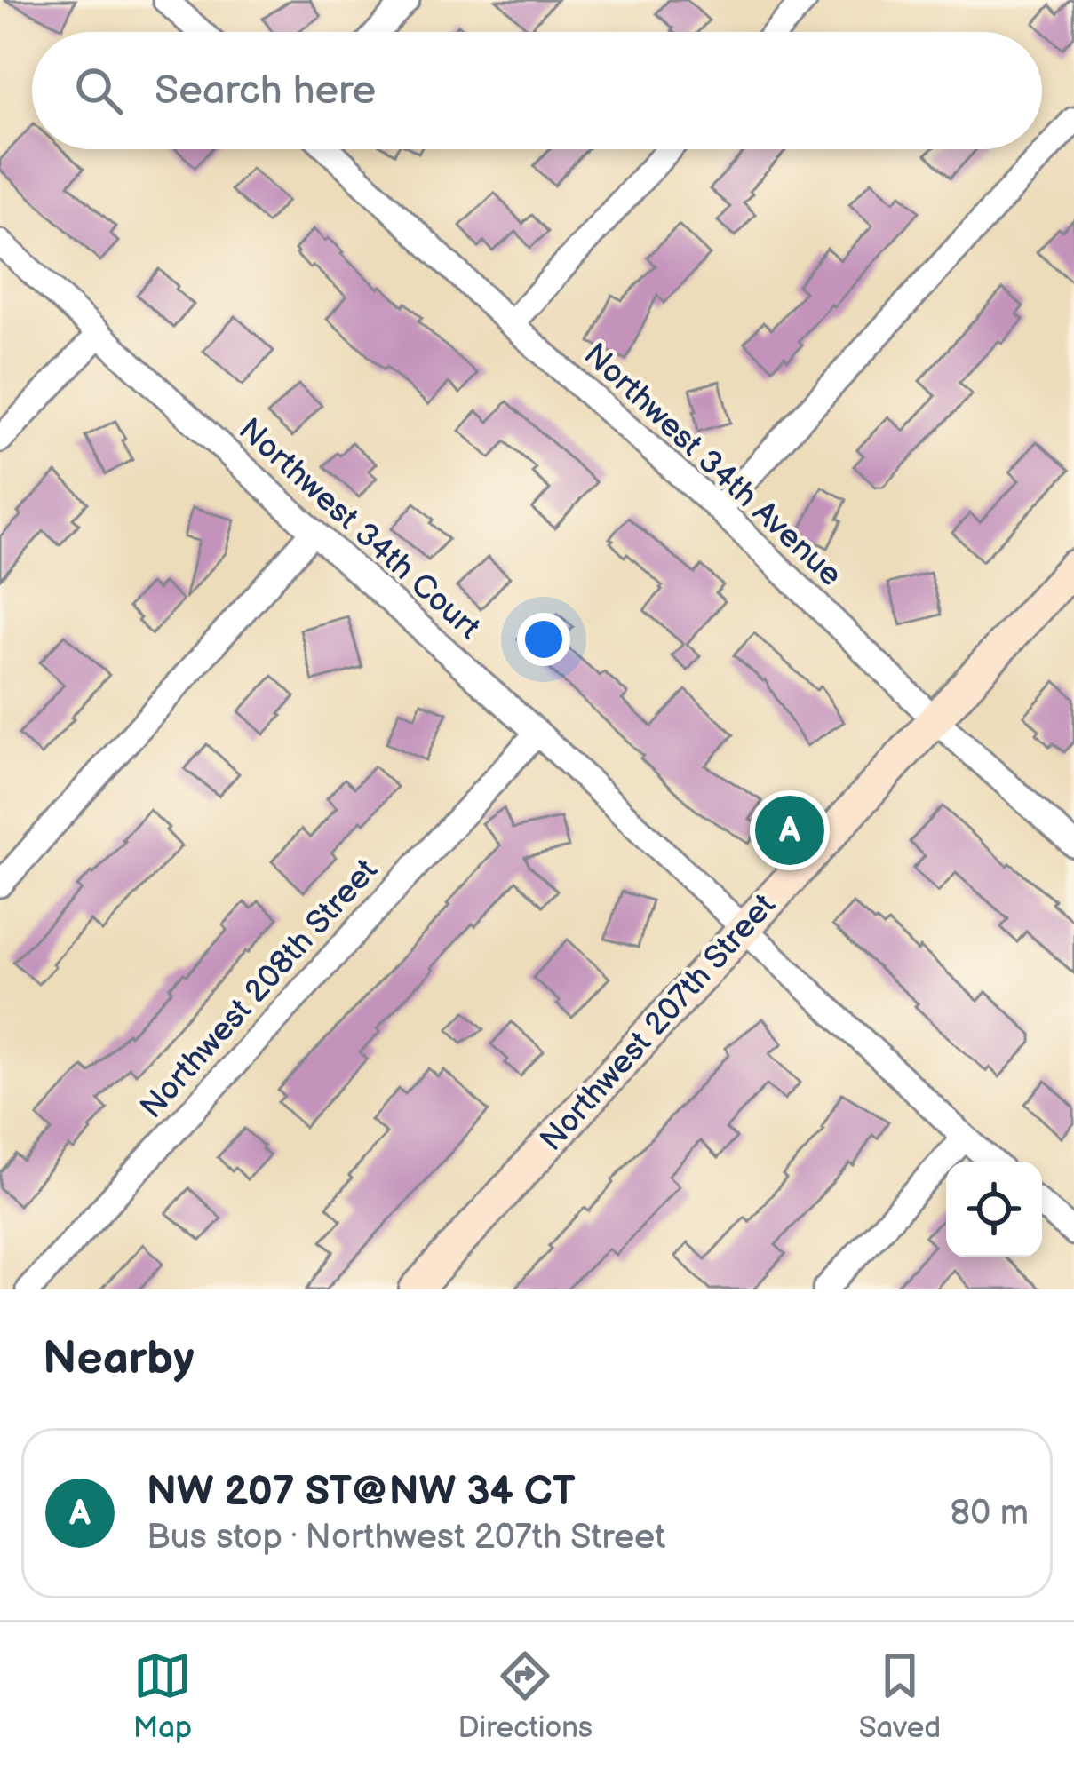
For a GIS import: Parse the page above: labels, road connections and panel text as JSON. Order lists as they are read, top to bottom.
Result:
{
  "streets": {
    "street": [
      "Northwest 34th Avenue",
      "Northwest 34th Court",
      "Northwest 208th Street",
      "Northwest 207th Street"
    ]
  },
  "crossings": [
    ["Northwest 34th Avenue", "Northwest 207th Street"],
    ["Northwest 34th Court", "Northwest 208th Street"],
    ["Northwest 34th Court", "Northwest 207th Street"]
  ],
  "page": {
    "search": "Search here",
    "pins": "A",
    "heading": "Nearby",
    "list": [
      {
        "mark": "A",
        "name": "NW 207 ST@NW 34 CT",
        "note": "Bus stop · Northwest 207th Street",
        "value": "80 m"
      }
    ],
    "nav": ["Map", "Directions", "Saved"]
  }
}
